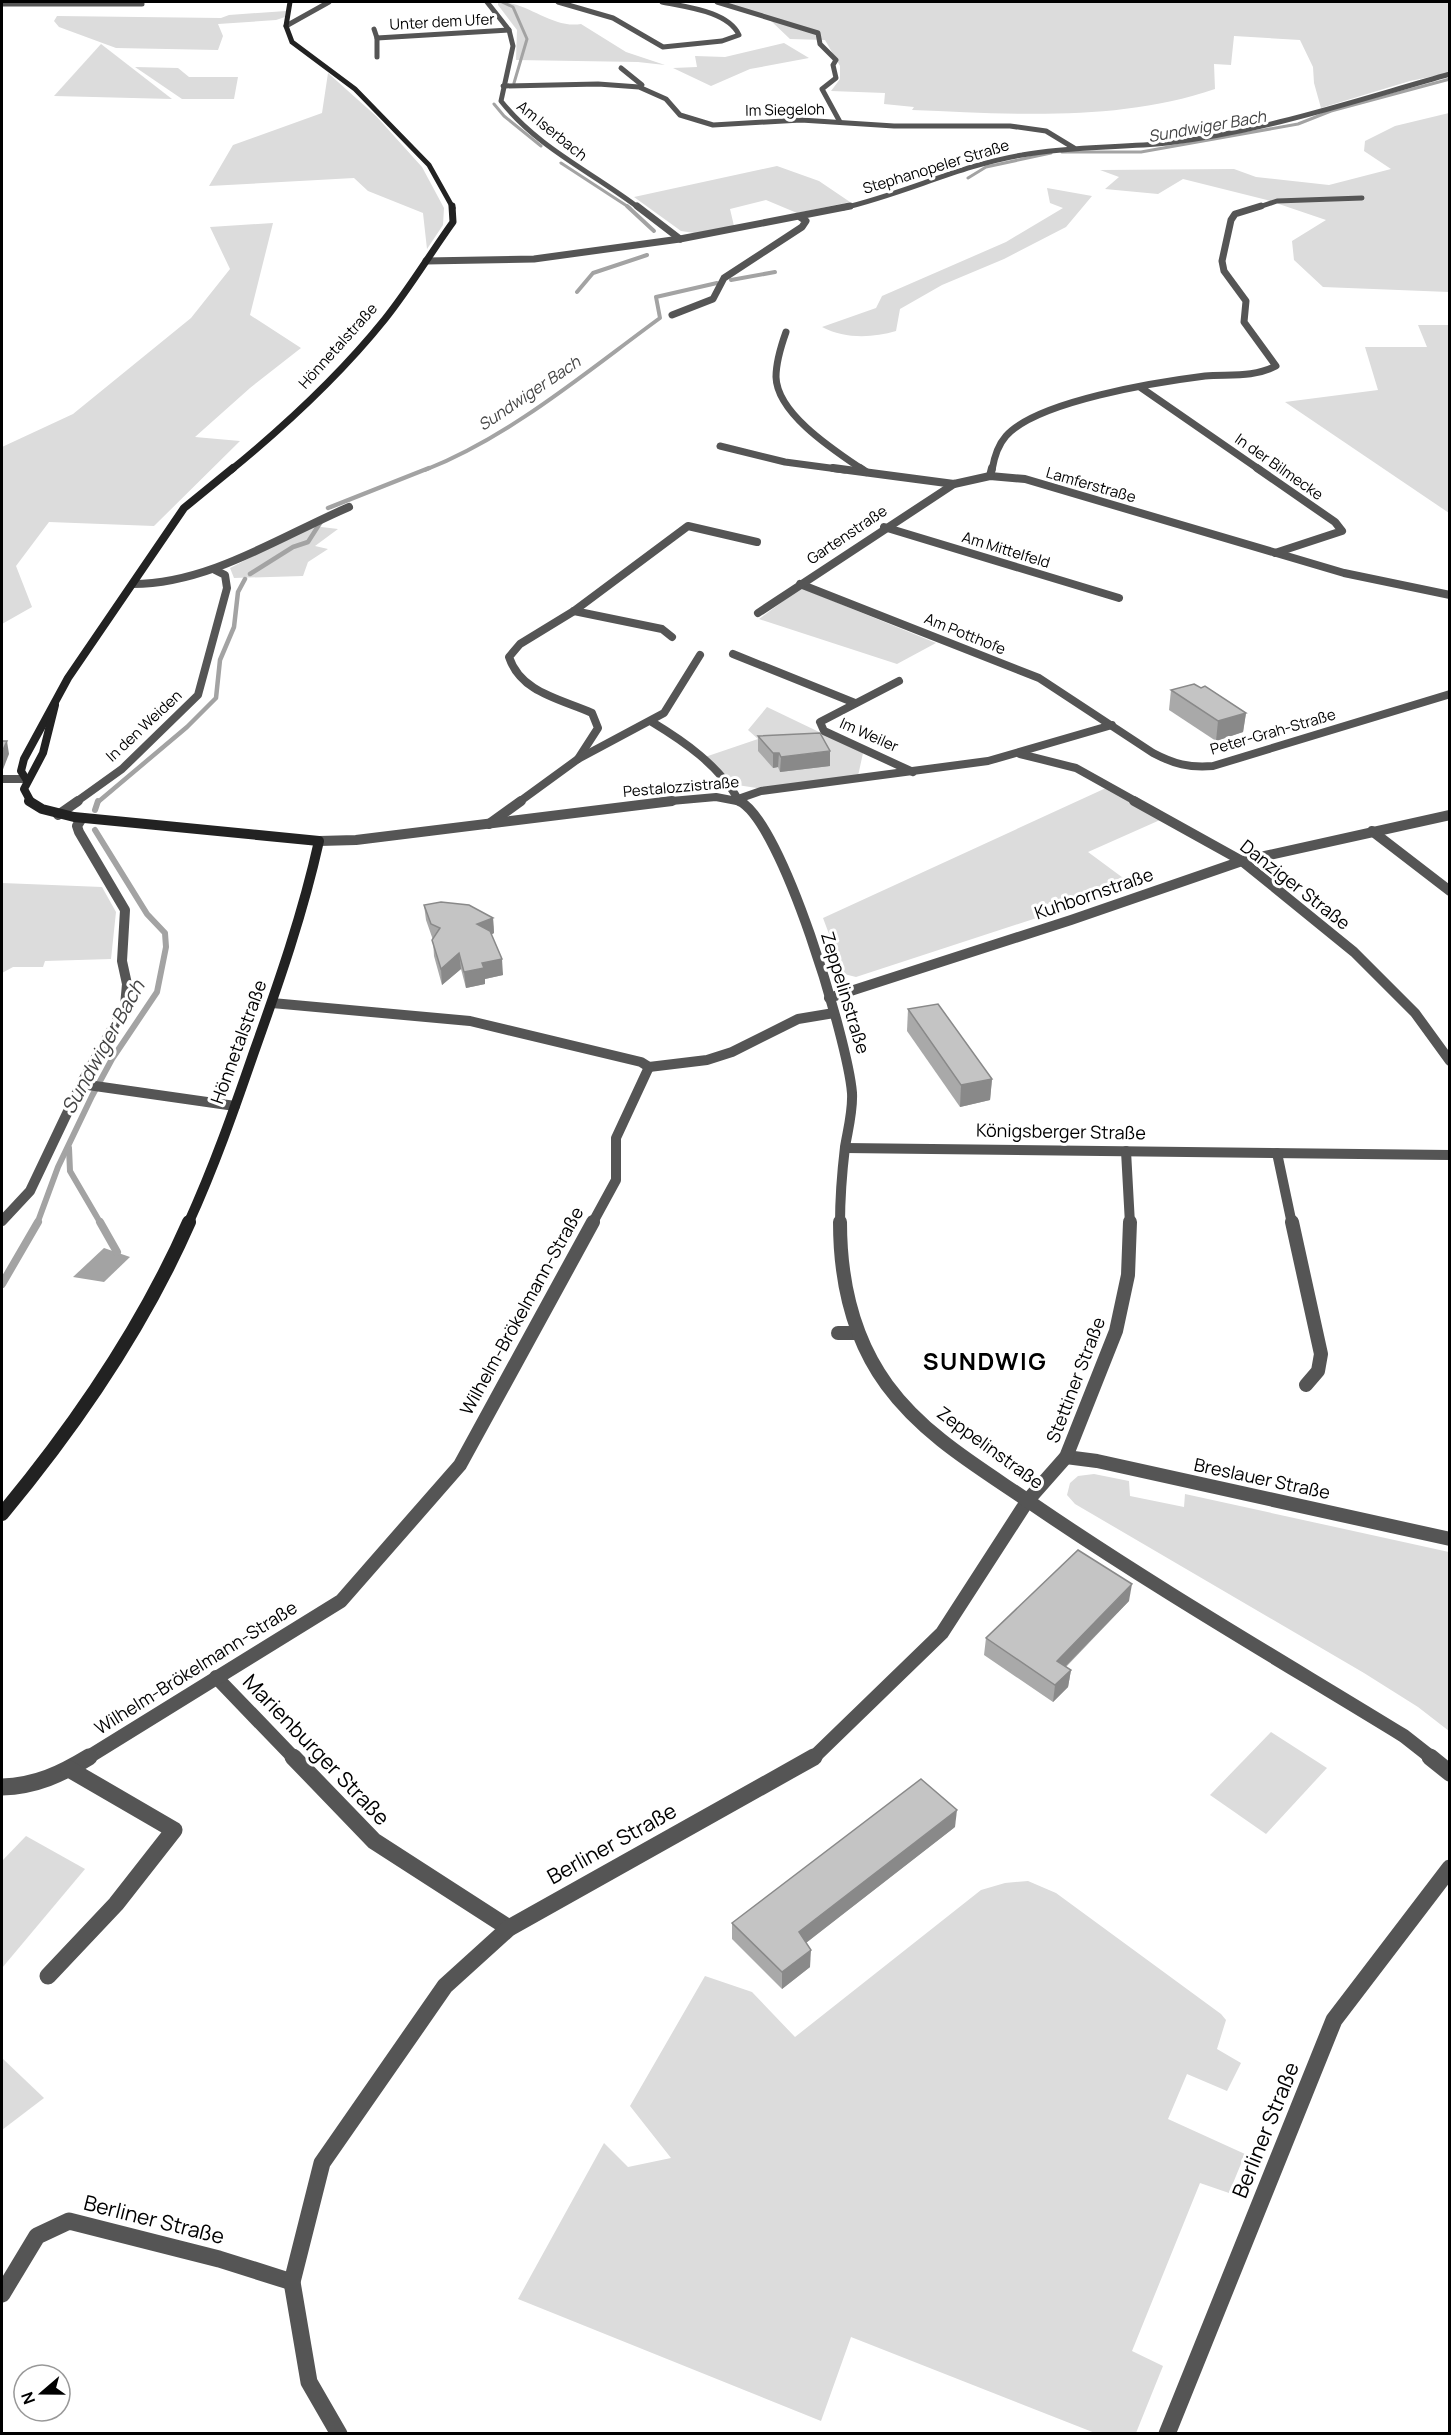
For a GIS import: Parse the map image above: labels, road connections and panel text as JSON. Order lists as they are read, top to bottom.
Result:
{
  "streets": {
    "main road": ["Hönnetalstraße"],
    "street": [
      "Unter dem Ufer",
      "Im Siegeloh",
      "Am Iserbach",
      "Stephanopeler Straße",
      "In der Bilmecke",
      "Lamferstraße",
      "Gartenstraße",
      "Am Mittelfeld",
      "Am Potthofe",
      "In den Weiden",
      "Peter-Grah-Straße",
      "Im Weiler",
      "Pestalozzistraße",
      "Danziger Straße",
      "Kuhbornstraße",
      "Zeppelinstraße",
      "Königsberger Straße",
      "Wilhelm-Brökelmann-Straße",
      "Stettiner Straße",
      "Breslauer Straße",
      "Marienburger Straße",
      "Berliner Straße"
    ]
  },
  "crossings": [
    ["Unter dem Ufer", "Am Iserbach"],
    ["Im Siegeloh", "Am Iserbach"],
    ["Im Siegeloh", "Stephanopeler Straße"],
    ["Am Iserbach", "Stephanopeler Straße"],
    ["Stephanopeler Straße", "Hönnetalstraße"],
    ["Hönnetalstraße", "In den Weiden"],
    ["Hönnetalstraße", "Pestalozzistraße"],
    ["In der Bilmecke", "Lamferstraße"],
    ["Lamferstraße", "Gartenstraße"],
    ["Gartenstraße", "Am Mittelfeld"],
    ["Gartenstraße", "Am Potthofe"],
    ["Am Potthofe", "Peter-Grah-Straße"],
    ["Am Potthofe", "Pestalozzistraße"],
    ["Peter-Grah-Straße", "Pestalozzistraße"],
    ["Im Weiler", "Pestalozzistraße"],
    ["Pestalozzistraße", "Danziger Straße"],
    ["Pestalozzistraße", "Zeppelinstraße"],
    ["Danziger Straße", "Kuhbornstraße"],
    ["Kuhbornstraße", "Zeppelinstraße"],
    ["Zeppelinstraße", "Königsberger Straße"],
    ["Zeppelinstraße", "Stettiner Straße"],
    ["Zeppelinstraße", "Berliner Straße"],
    ["Königsberger Straße", "Stettiner Straße"],
    ["Wilhelm-Brökelmann-Straße", "Marienburger Straße"],
    ["Stettiner Straße", "Breslauer Straße"],
    ["Stettiner Straße", "Berliner Straße"],
    ["Marienburger Straße", "Berliner Straße"]
  ],
  "districts": ["SUNDWIG"],
  "water": ["Sundwiger Bach"],
  "north": "left"
}
